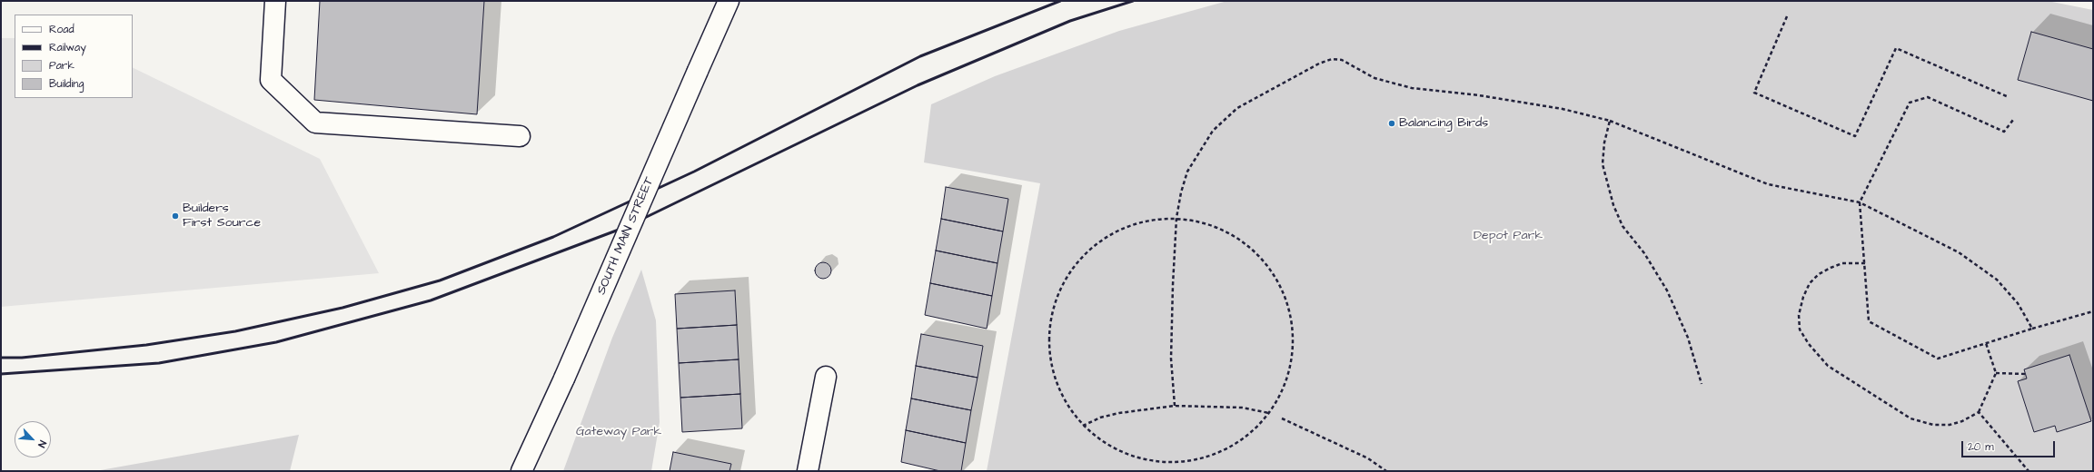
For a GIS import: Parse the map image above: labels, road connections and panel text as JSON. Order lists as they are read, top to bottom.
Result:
{
  "streets": {
    "main road": ["SOUTH MAIN STREET"]
  },
  "parks": ["Depot Park", "Gateway Park"],
  "places": ["Balancing Birds", "Builders First Source"],
  "legend": [
    "Road",
    "Railway",
    "Park",
    "Building"
  ],
  "scale_bar": "20 m",
  "north": "bottom right"
}
